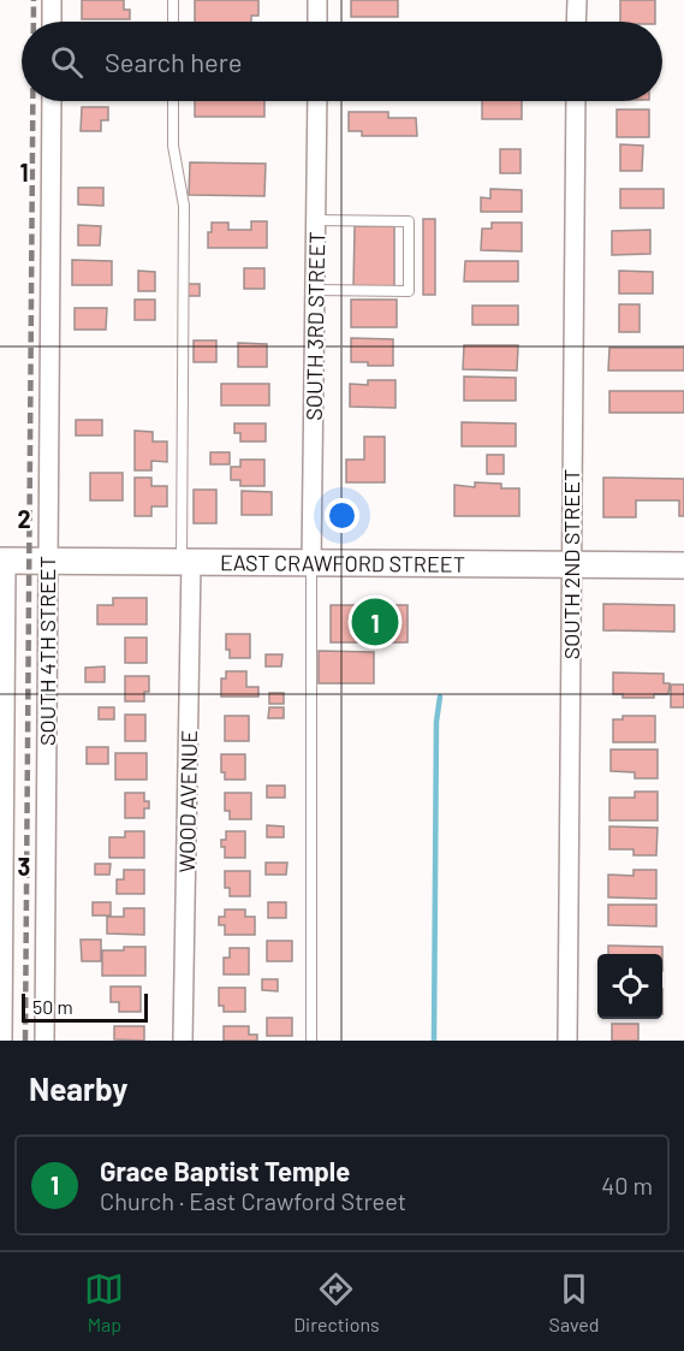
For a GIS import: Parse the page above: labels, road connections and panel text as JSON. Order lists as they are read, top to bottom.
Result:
{
  "streets": {
    "main road": ["EAST CRAWFORD STREET"],
    "street": [
      "SOUTH 3RD STREET",
      "SOUTH 2ND STREET",
      "SOUTH 4TH STREET",
      "WOOD AVENUE"
    ]
  },
  "crossings": [
    ["SOUTH 3RD STREET", "EAST CRAWFORD STREET"],
    ["EAST CRAWFORD STREET", "SOUTH 2ND STREET"],
    ["EAST CRAWFORD STREET", "SOUTH 4TH STREET"],
    ["EAST CRAWFORD STREET", "WOOD AVENUE"]
  ],
  "scale_bar": "50 m",
  "page": {
    "search": "Search here",
    "pins": "1",
    "scale": "50 m",
    "heading": "Nearby",
    "list": [
      {
        "mark": "1",
        "name": "Grace Baptist Temple",
        "note": "Church · East Crawford Street",
        "value": "40 m"
      }
    ],
    "nav": ["Map", "Directions", "Saved"]
  },
  "grid": {
    "rows": ["1", "2", "3"]
  }
}
